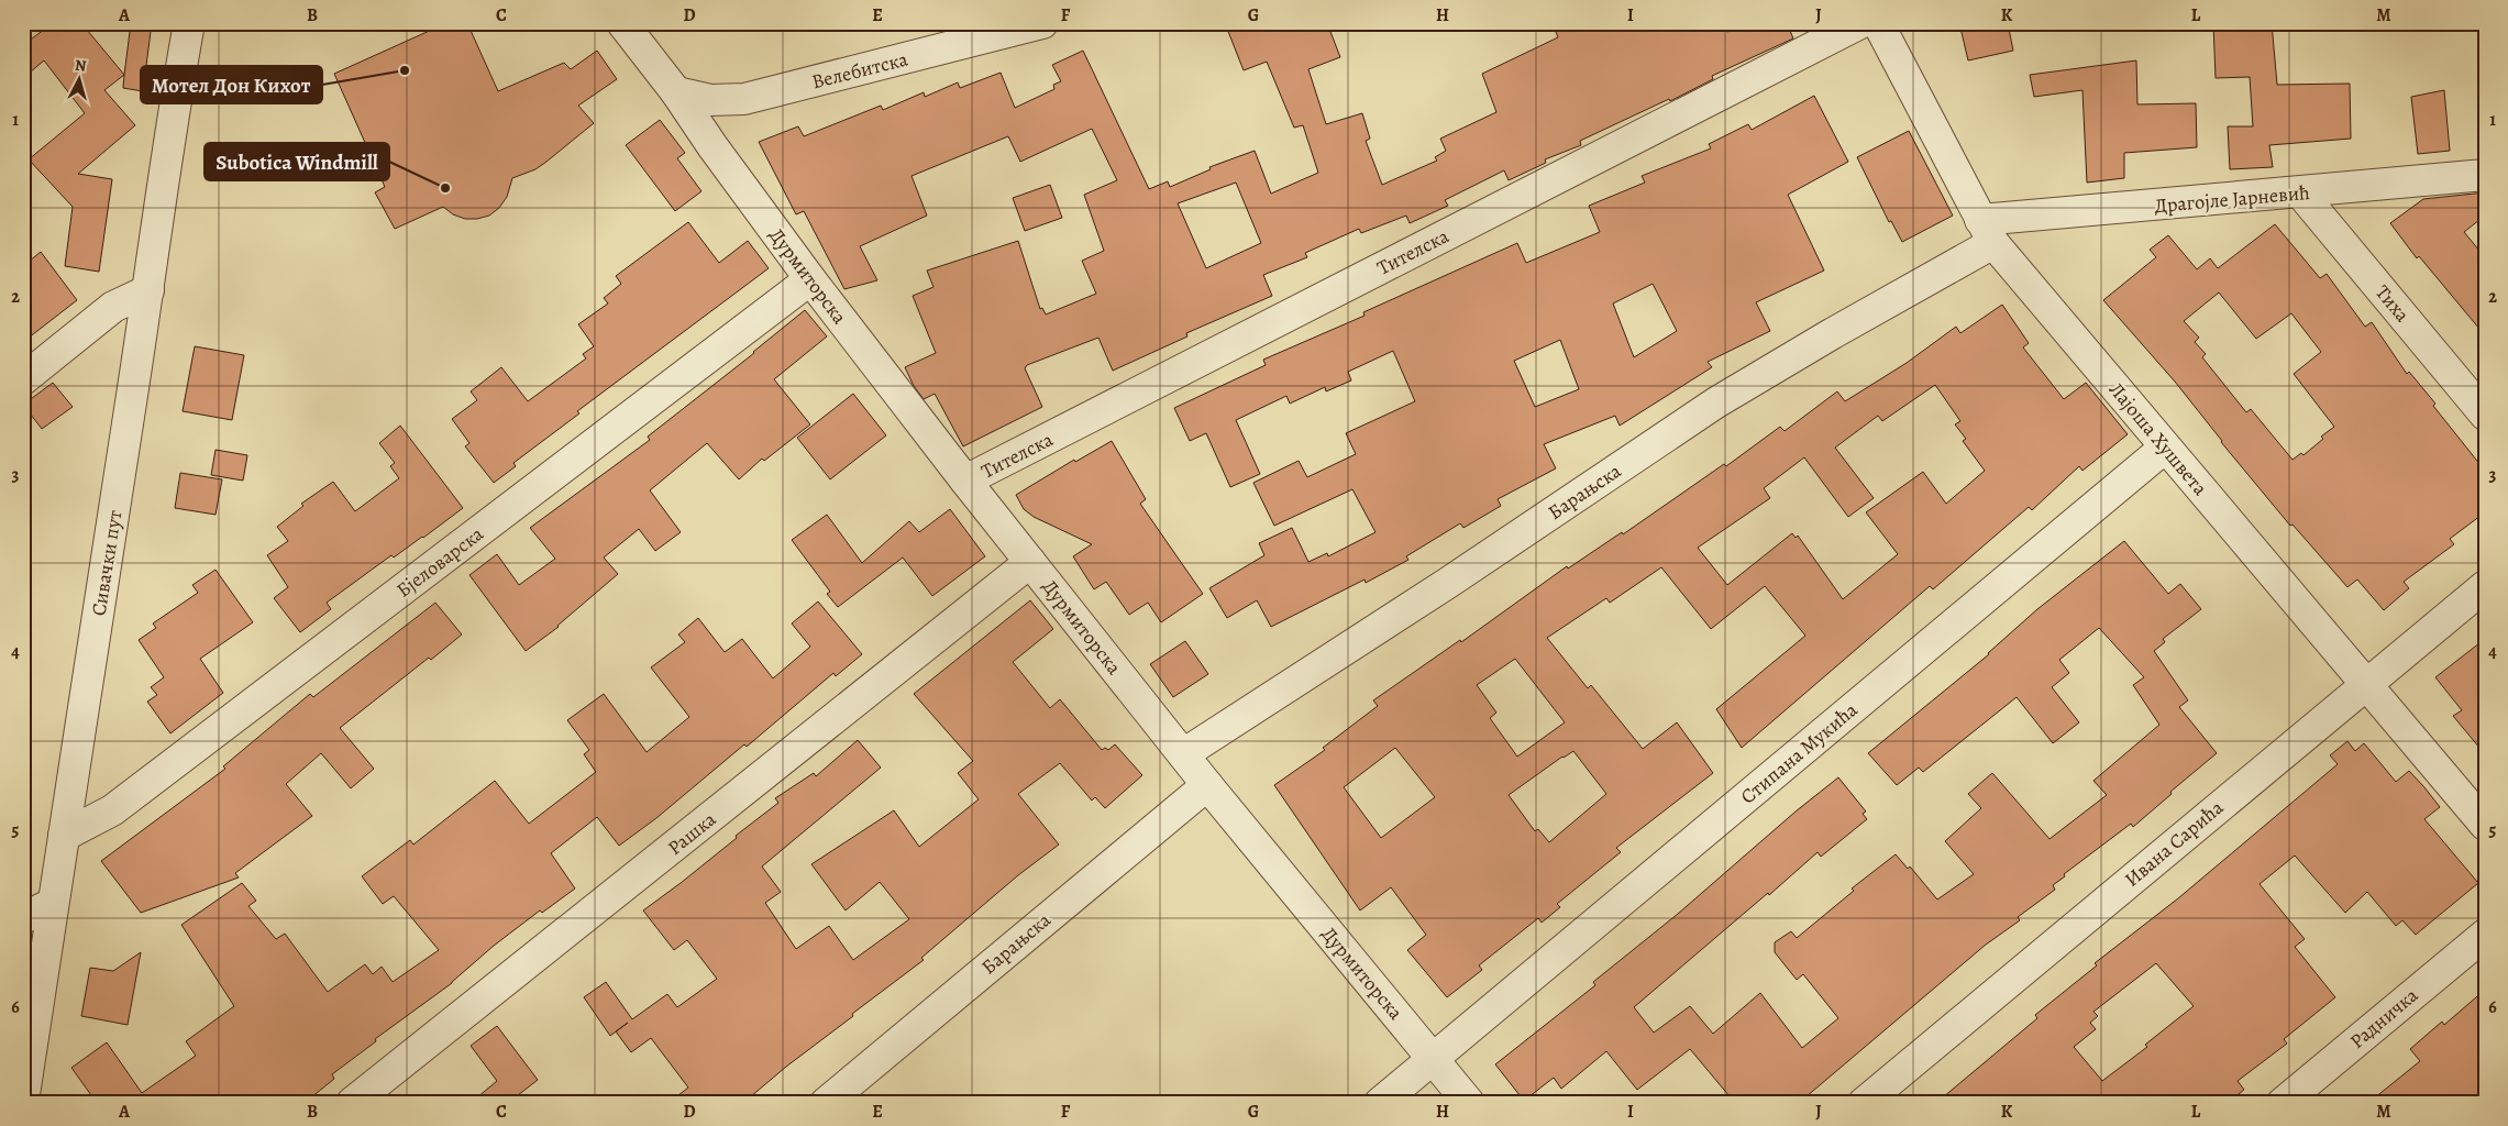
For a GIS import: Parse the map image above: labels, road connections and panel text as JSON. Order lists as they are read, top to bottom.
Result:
{
  "streets": {
    "street": [
      "Велебитска",
      "Драгојле Јарневић",
      "Тителска",
      "Дурмиторска",
      "Тиха",
      "Лајоша Хушвета",
      "Барањска",
      "Бјеловарска",
      "Сивачки пут",
      "Стипана Мукића",
      "Рашка",
      "Ивана Сарића",
      "Радничка"
    ]
  },
  "crossings": [
    ["Велебитска", "Дурмиторска"],
    ["Драгојле Јарневић", "Тиха"],
    ["Драгојле Јарневић", "Лајоша Хушвета"],
    ["Драгојле Јарневић", "Барањска"],
    ["Тителска", "Дурмиторска"],
    ["Дурмиторска", "Барањска"],
    ["Дурмиторска", "Бјеловарска"],
    ["Дурмиторска", "Стипана Мукића"],
    ["Дурмиторска", "Рашка"],
    ["Лајоша Хушвета", "Барањска"],
    ["Лајоша Хушвета", "Стипана Мукића"],
    ["Лајоша Хушвета", "Ивана Сарића"],
    ["Бјеловарска", "Сивачки пут"]
  ],
  "places": ["Мотел Дон Кихот", "Subotica Windmill"],
  "north": "top",
  "grid": {
    "columns": [
      "A",
      "B",
      "C",
      "D",
      "E",
      "F",
      "G",
      "H",
      "I",
      "J",
      "K",
      "L",
      "M"
    ],
    "rows": [
      "1",
      "2",
      "3",
      "4",
      "5",
      "6"
    ]
  }
}
